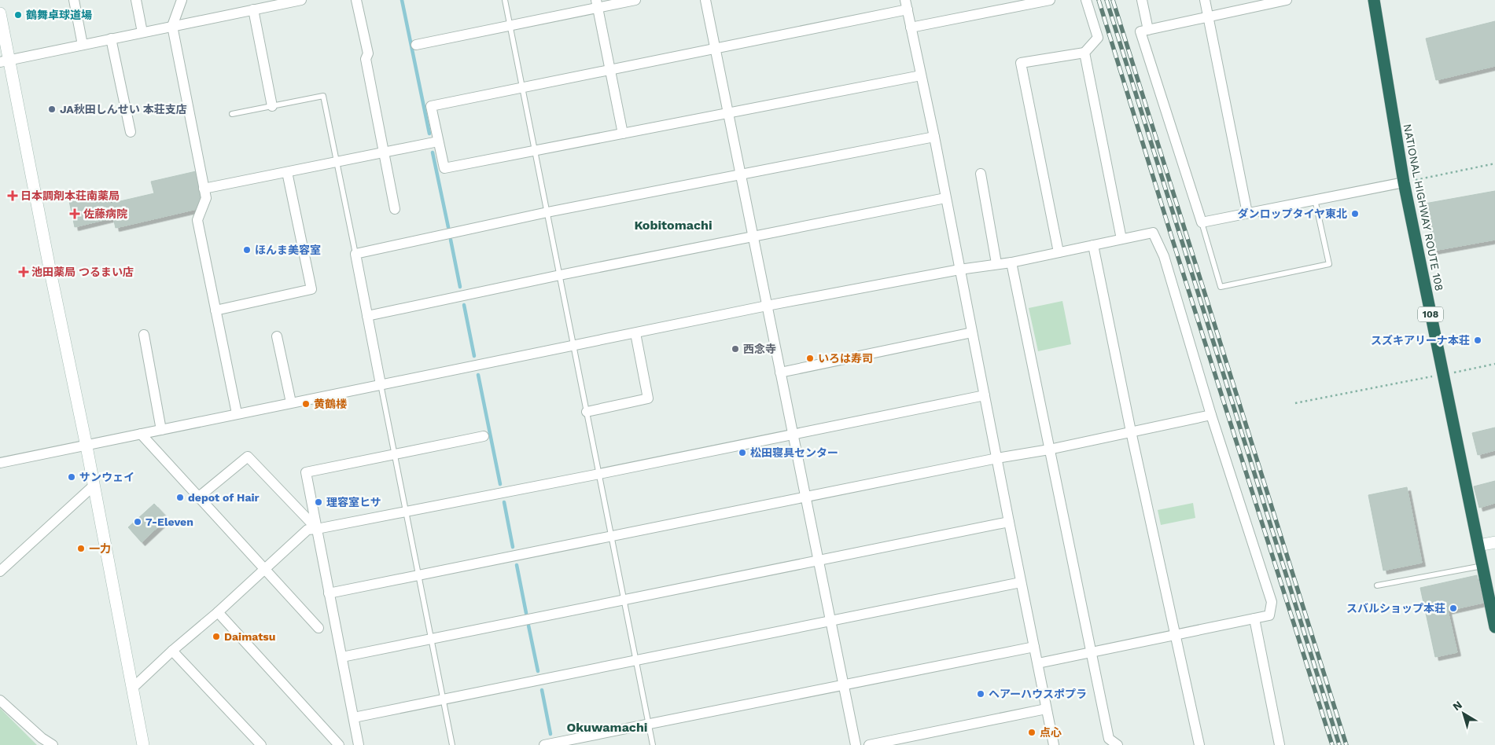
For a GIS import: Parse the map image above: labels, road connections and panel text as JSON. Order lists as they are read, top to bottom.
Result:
{
  "streets": {
    "highway": ["NATIONAL HIGHWAY ROUTE 108", "108"]
  },
  "districts": ["Kobitomachi", "Okuwamachi"],
  "places": {
    "other": [
      "鶴舞卓球道場",
      "JA秋田しんせい 本荘支店",
      "ダンロップタイヤ東北",
      "ほんま美容室",
      "スズキアリーナ本荘",
      "西念寺",
      "いろは寿司",
      "黄鶴楼",
      "松田寝具センター",
      "サンウェイ",
      "depot of Hair",
      "理容室ヒサ",
      "7-Eleven",
      "一力",
      "スバルショップ本荘",
      "Daimatsu",
      "ヘアーハウスポプラ",
      "点心"
    ],
    "health": ["日本調剤本荘南薬局", "佐藤病院", "池田薬局 つるまい店"]
  },
  "north": "top left"
}
